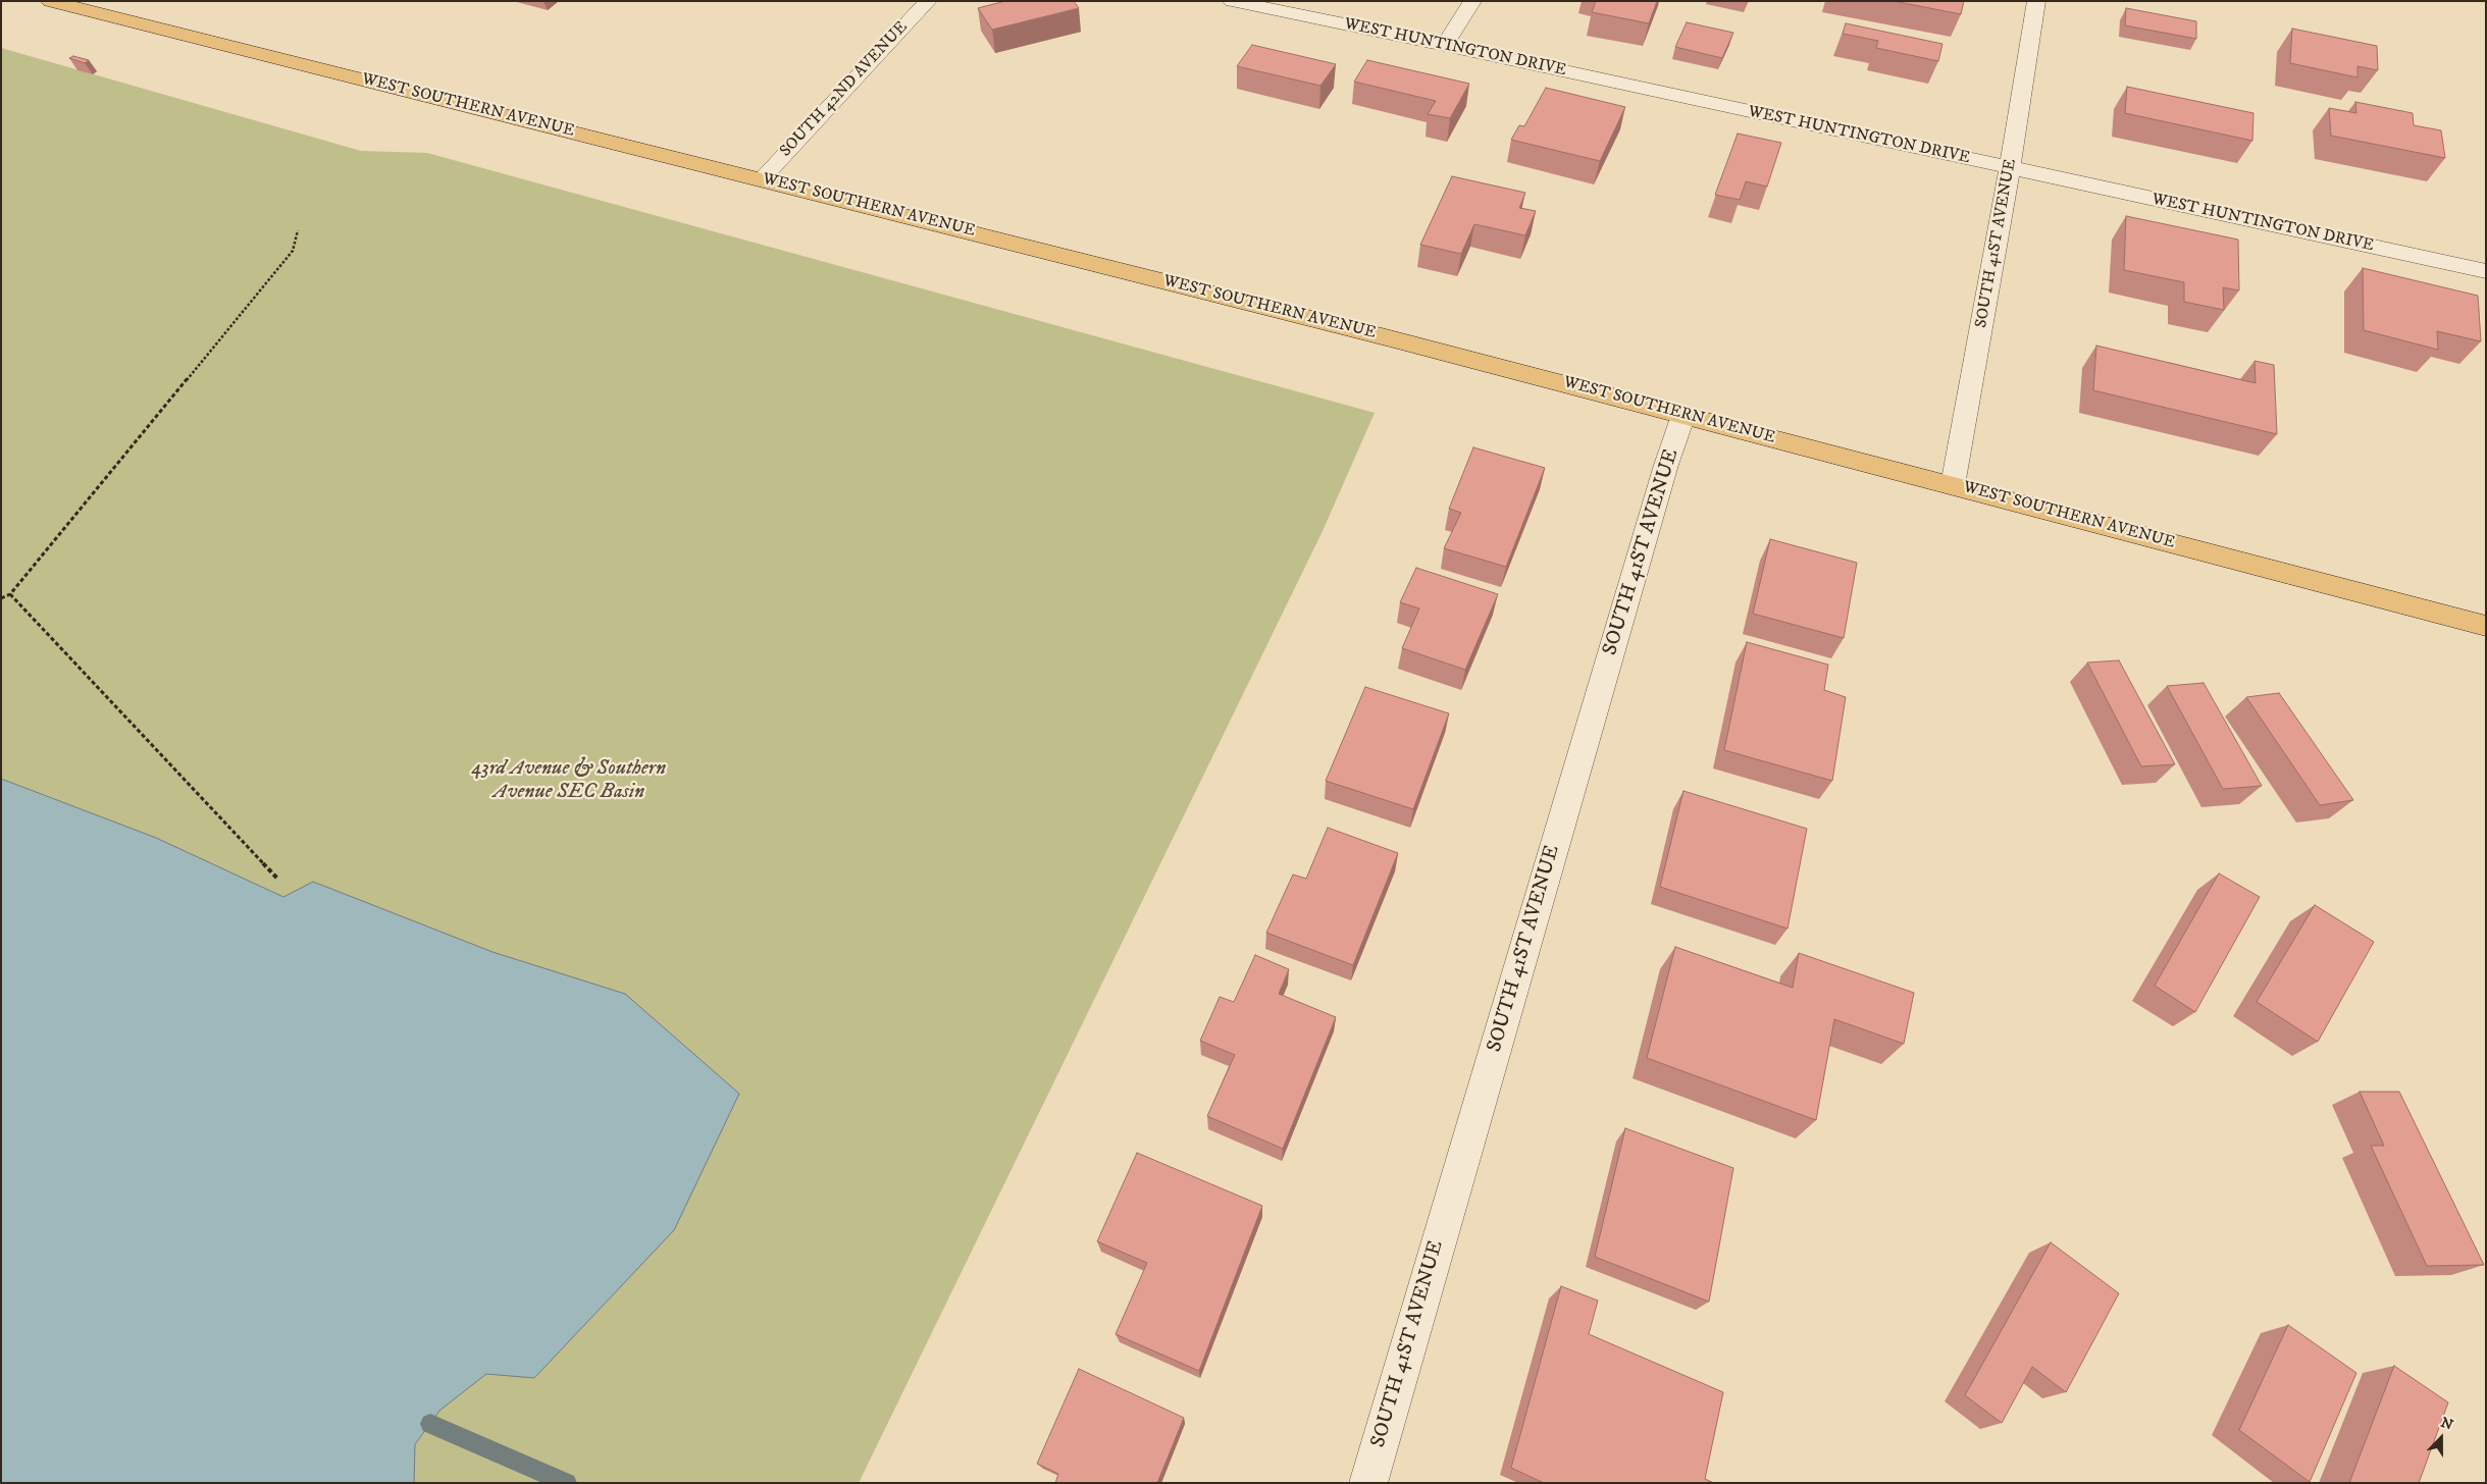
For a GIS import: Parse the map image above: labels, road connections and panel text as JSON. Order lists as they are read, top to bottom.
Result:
{
  "streets": {
    "main road": ["WEST SOUTHERN AVENUE"],
    "street": ["WEST HUNTINGTON DRIVE", "SOUTH 42ND AVENUE", "SOUTH 41ST AVENUE"]
  },
  "crossings": [
    ["WEST HUNTINGTON DRIVE", "SOUTH 41ST AVENUE"],
    ["SOUTH 42ND AVENUE", "WEST SOUTHERN AVENUE"],
    ["WEST SOUTHERN AVENUE", "SOUTH 41ST AVENUE"]
  ],
  "parks": ["43rd Avenue & Southern Avenue SEC Basin"],
  "north": "top"
}
